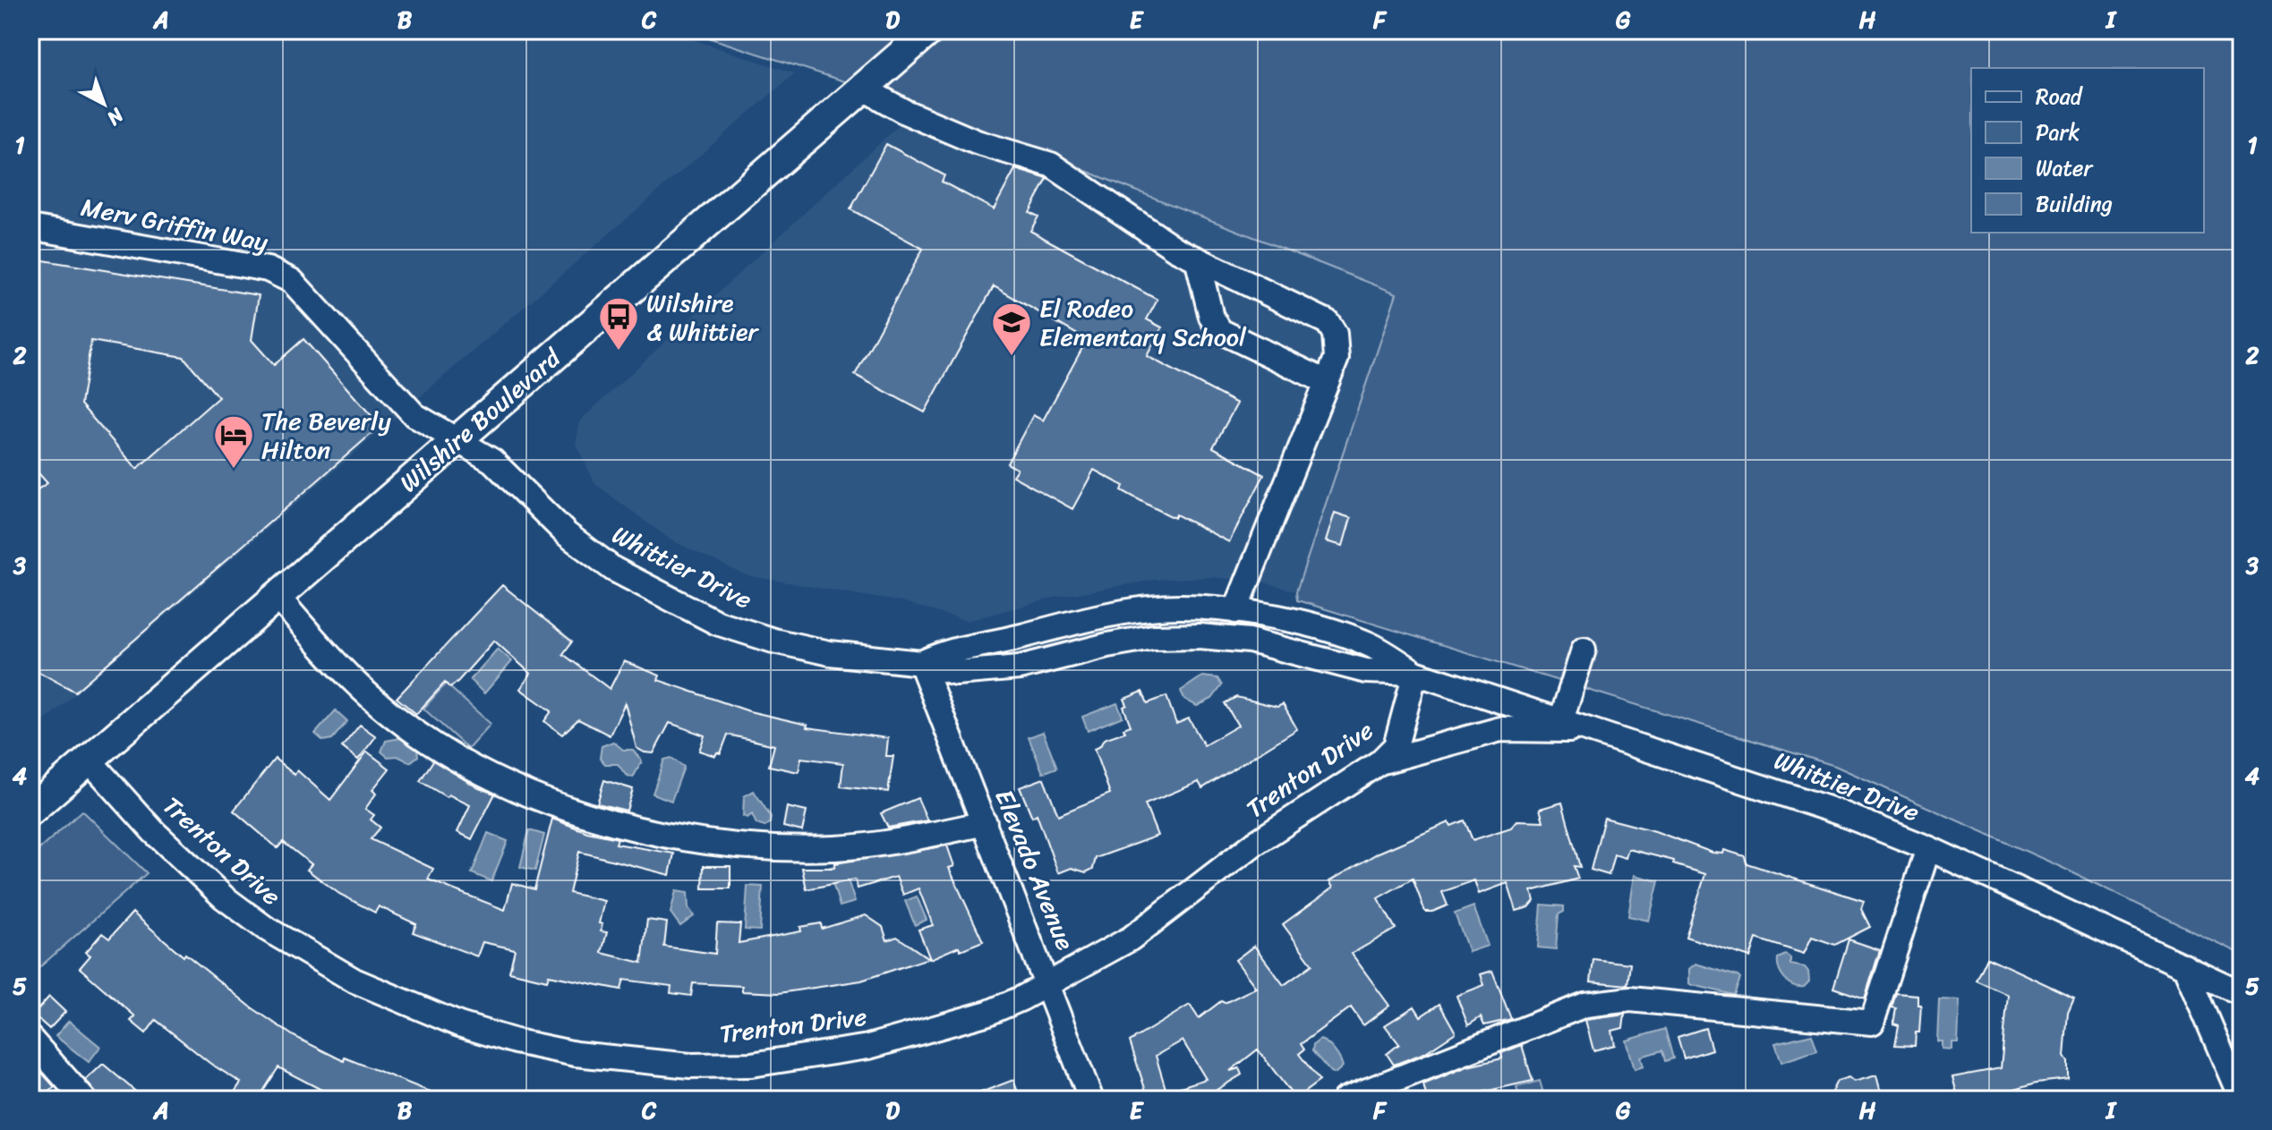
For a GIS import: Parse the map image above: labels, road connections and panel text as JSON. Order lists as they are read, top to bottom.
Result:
{
  "streets": {
    "main road": ["Wilshire Boulevard"],
    "street": [
      "Merv Griffin Way",
      "Whittier Drive",
      "Trenton Drive",
      "Elevado Avenue"
    ]
  },
  "crossings": [
    ["Merv Griffin Way", "Wilshire Boulevard"],
    ["Merv Griffin Way", "Whittier Drive"],
    ["Wilshire Boulevard", "Whittier Drive"],
    ["Wilshire Boulevard", "Trenton Drive"],
    ["Whittier Drive", "Trenton Drive"],
    ["Whittier Drive", "Elevado Avenue"],
    ["Trenton Drive", "Elevado Avenue"]
  ],
  "places": {
    "bus stop": ["Wilshire & Whittier"],
    "school or university": ["El Rodeo Elementary School"],
    "hotel": ["The Beverly Hilton"]
  },
  "legend": [
    "Road",
    "Park",
    "Water",
    "Building"
  ],
  "north": "bottom right",
  "grid": {
    "columns": [
      "A",
      "B",
      "C",
      "D",
      "E",
      "F",
      "G",
      "H",
      "I"
    ],
    "rows": [
      "1",
      "2",
      "3",
      "4",
      "5"
    ]
  }
}
